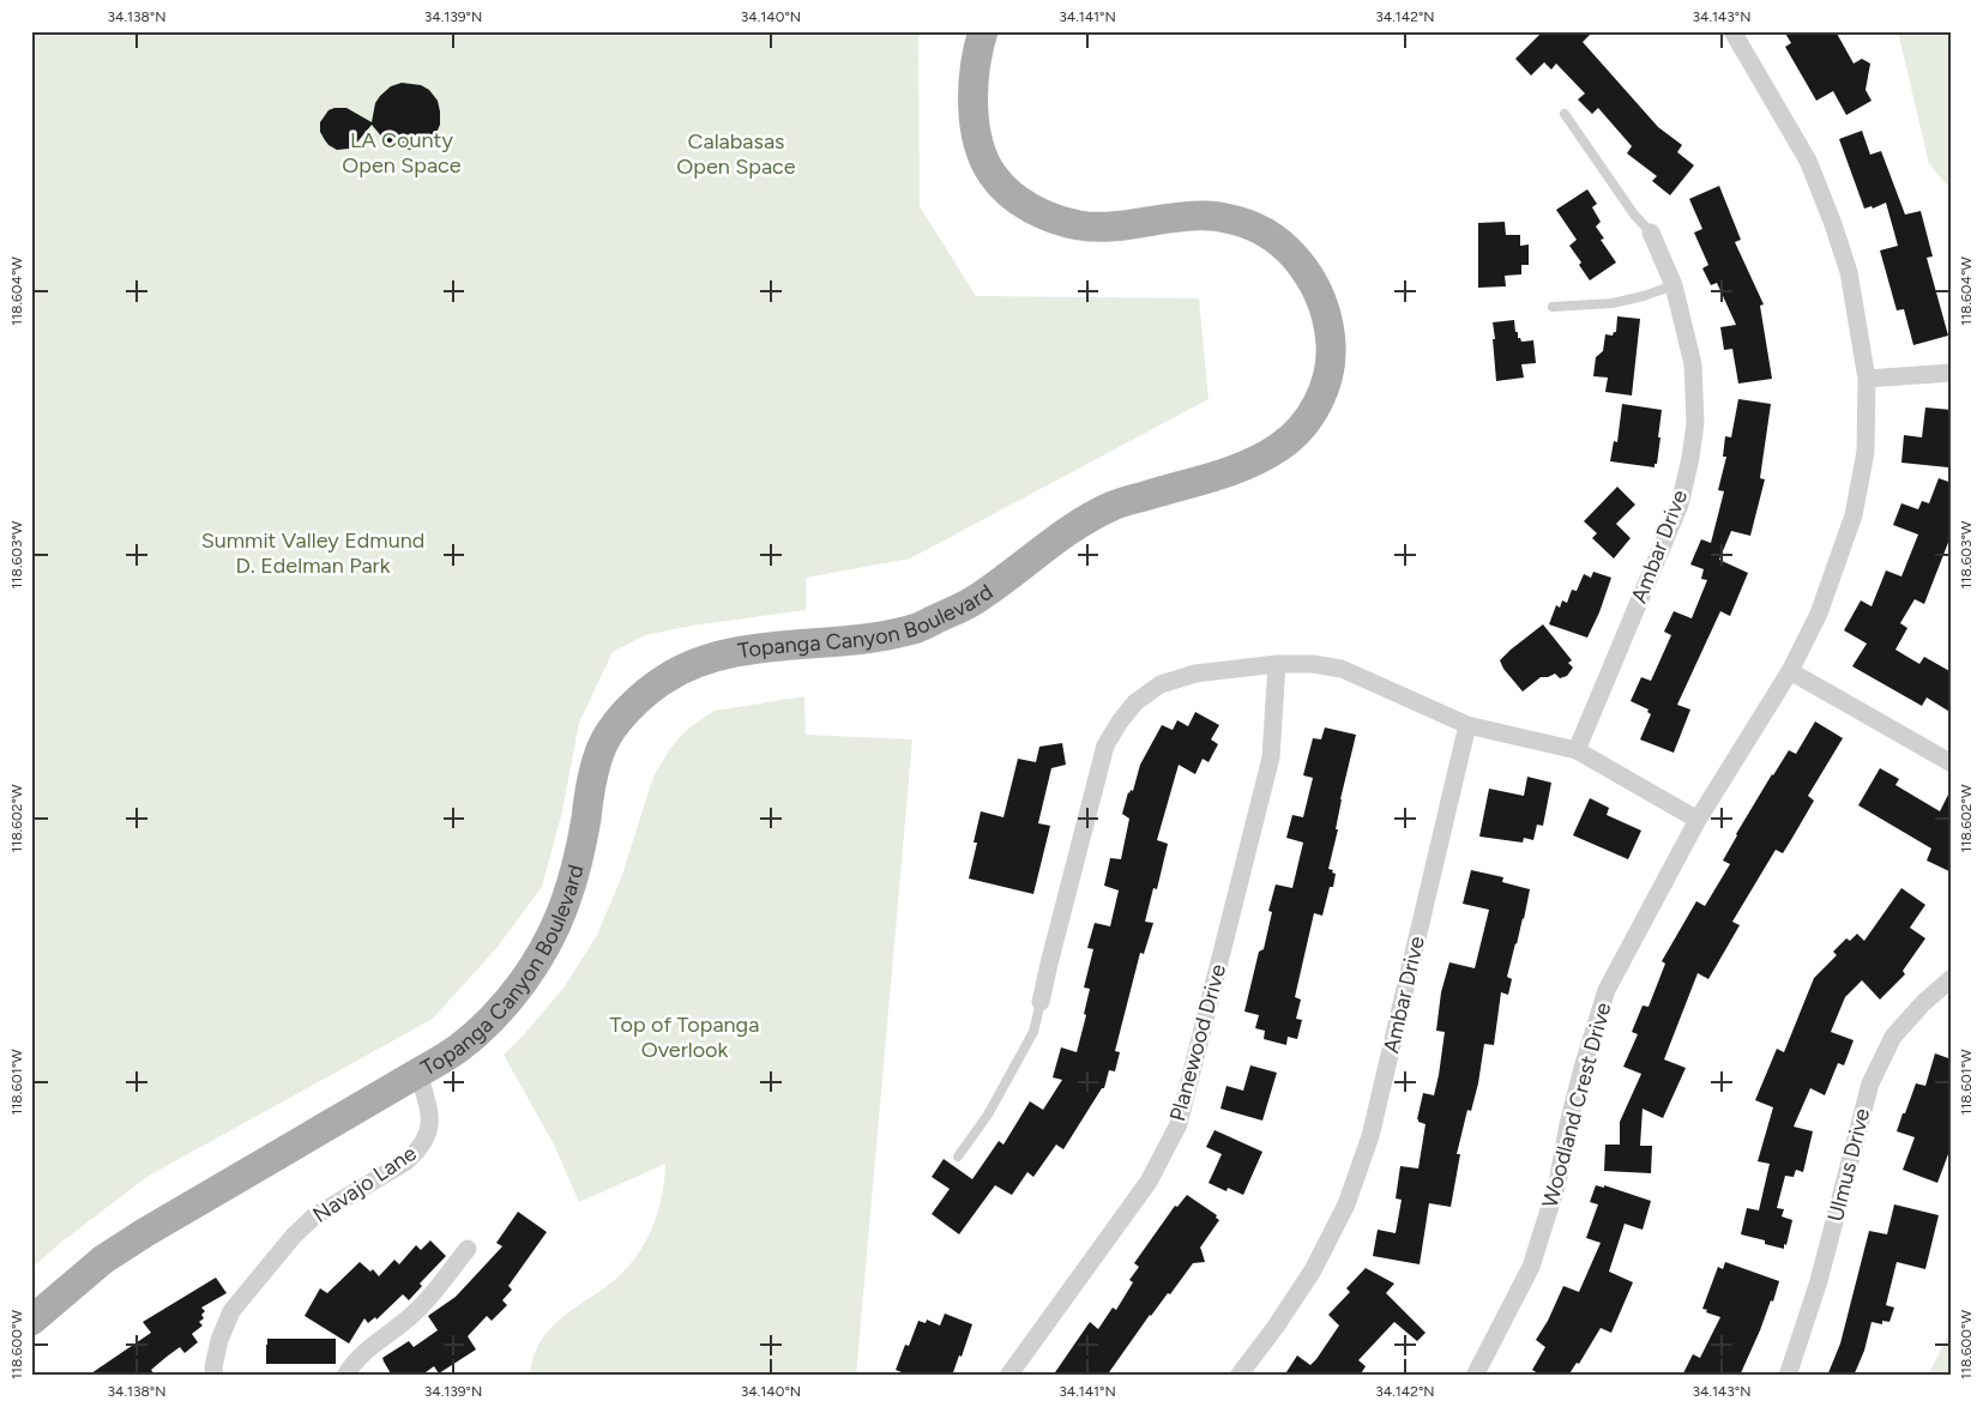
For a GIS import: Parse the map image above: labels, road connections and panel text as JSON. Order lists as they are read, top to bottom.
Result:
{
  "streets": {
    "main road": ["Topanga Canyon Boulevard"],
    "street": [
      "Ambar Drive",
      "Planewood Drive",
      "Woodland Crest Drive",
      "Ulmus Drive",
      "Navajo Lane"
    ]
  },
  "crossings": [
    ["Topanga Canyon Boulevard", "Navajo Lane"]
  ],
  "parks": [
    "LA County Open Space",
    "Calabasas Open Space",
    "Summit Valley Edmund D. Edelman Park",
    "Top of Topanga Overlook"
  ],
  "coordinates": [
    "34.138°N",
    "34.139°N",
    "34.140°N",
    "34.141°N",
    "34.142°N",
    "34.143°N",
    "118.604°W",
    "118.603°W",
    "118.602°W",
    "118.601°W",
    "118.600°W"
  ]
}
